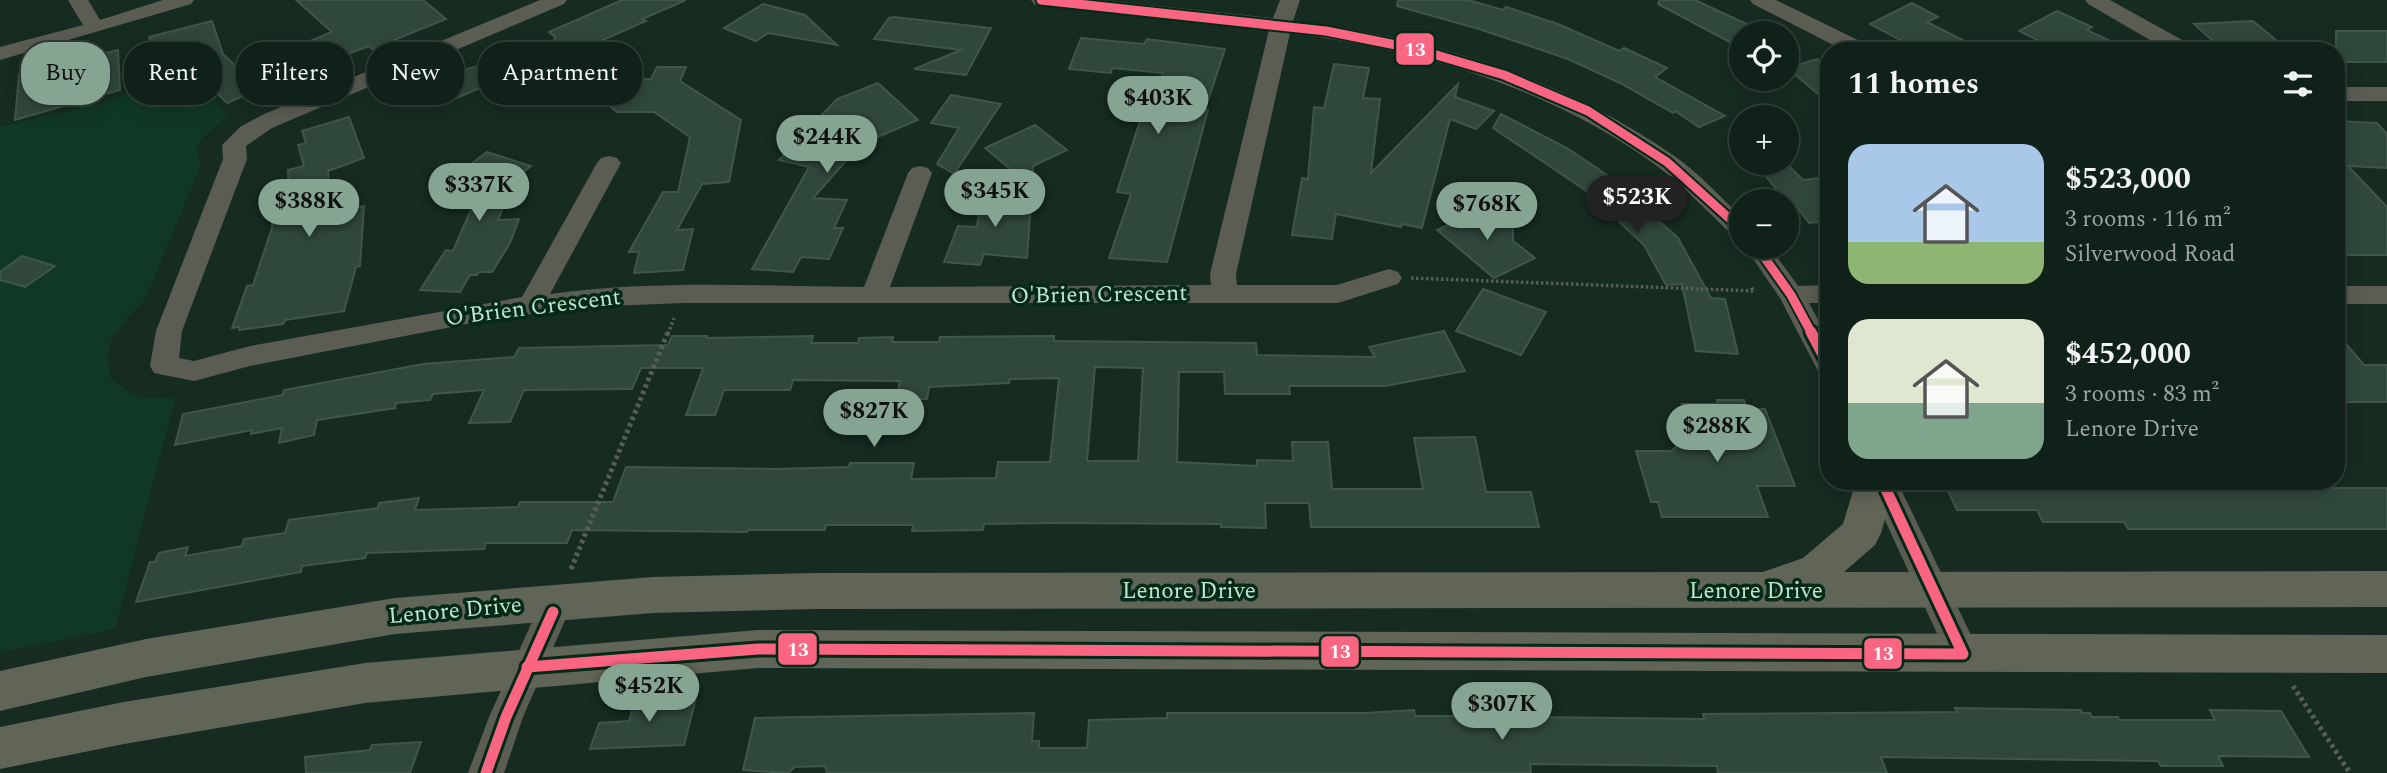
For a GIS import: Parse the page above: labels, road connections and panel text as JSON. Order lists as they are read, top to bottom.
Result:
{
  "streets": {
    "main road": ["Lenore Drive"],
    "street": ["O'Brien Crescent"]
  },
  "lines": ["transit line 13"],
  "page": {
    "map_buttons": ["+", "−"],
    "chip": [
      "Buy",
      "Rent",
      "Filters",
      "New",
      "Apartment"
    ],
    "heading": "11 homes",
    "price": [
      "$403K",
      "$244K",
      "$337K",
      "$345K",
      "$523K",
      "$388K",
      "$768K",
      "$827K",
      "$288K",
      "$452K",
      "$307K"
    ],
    "list": [
      {
        "name": "$523,000",
        "note": "3 rooms · 116 m² · Silverwood Road"
      },
      {
        "name": "$452,000",
        "note": "3 rooms · 83 m² · Lenore Drive"
      }
    ]
  }
}
